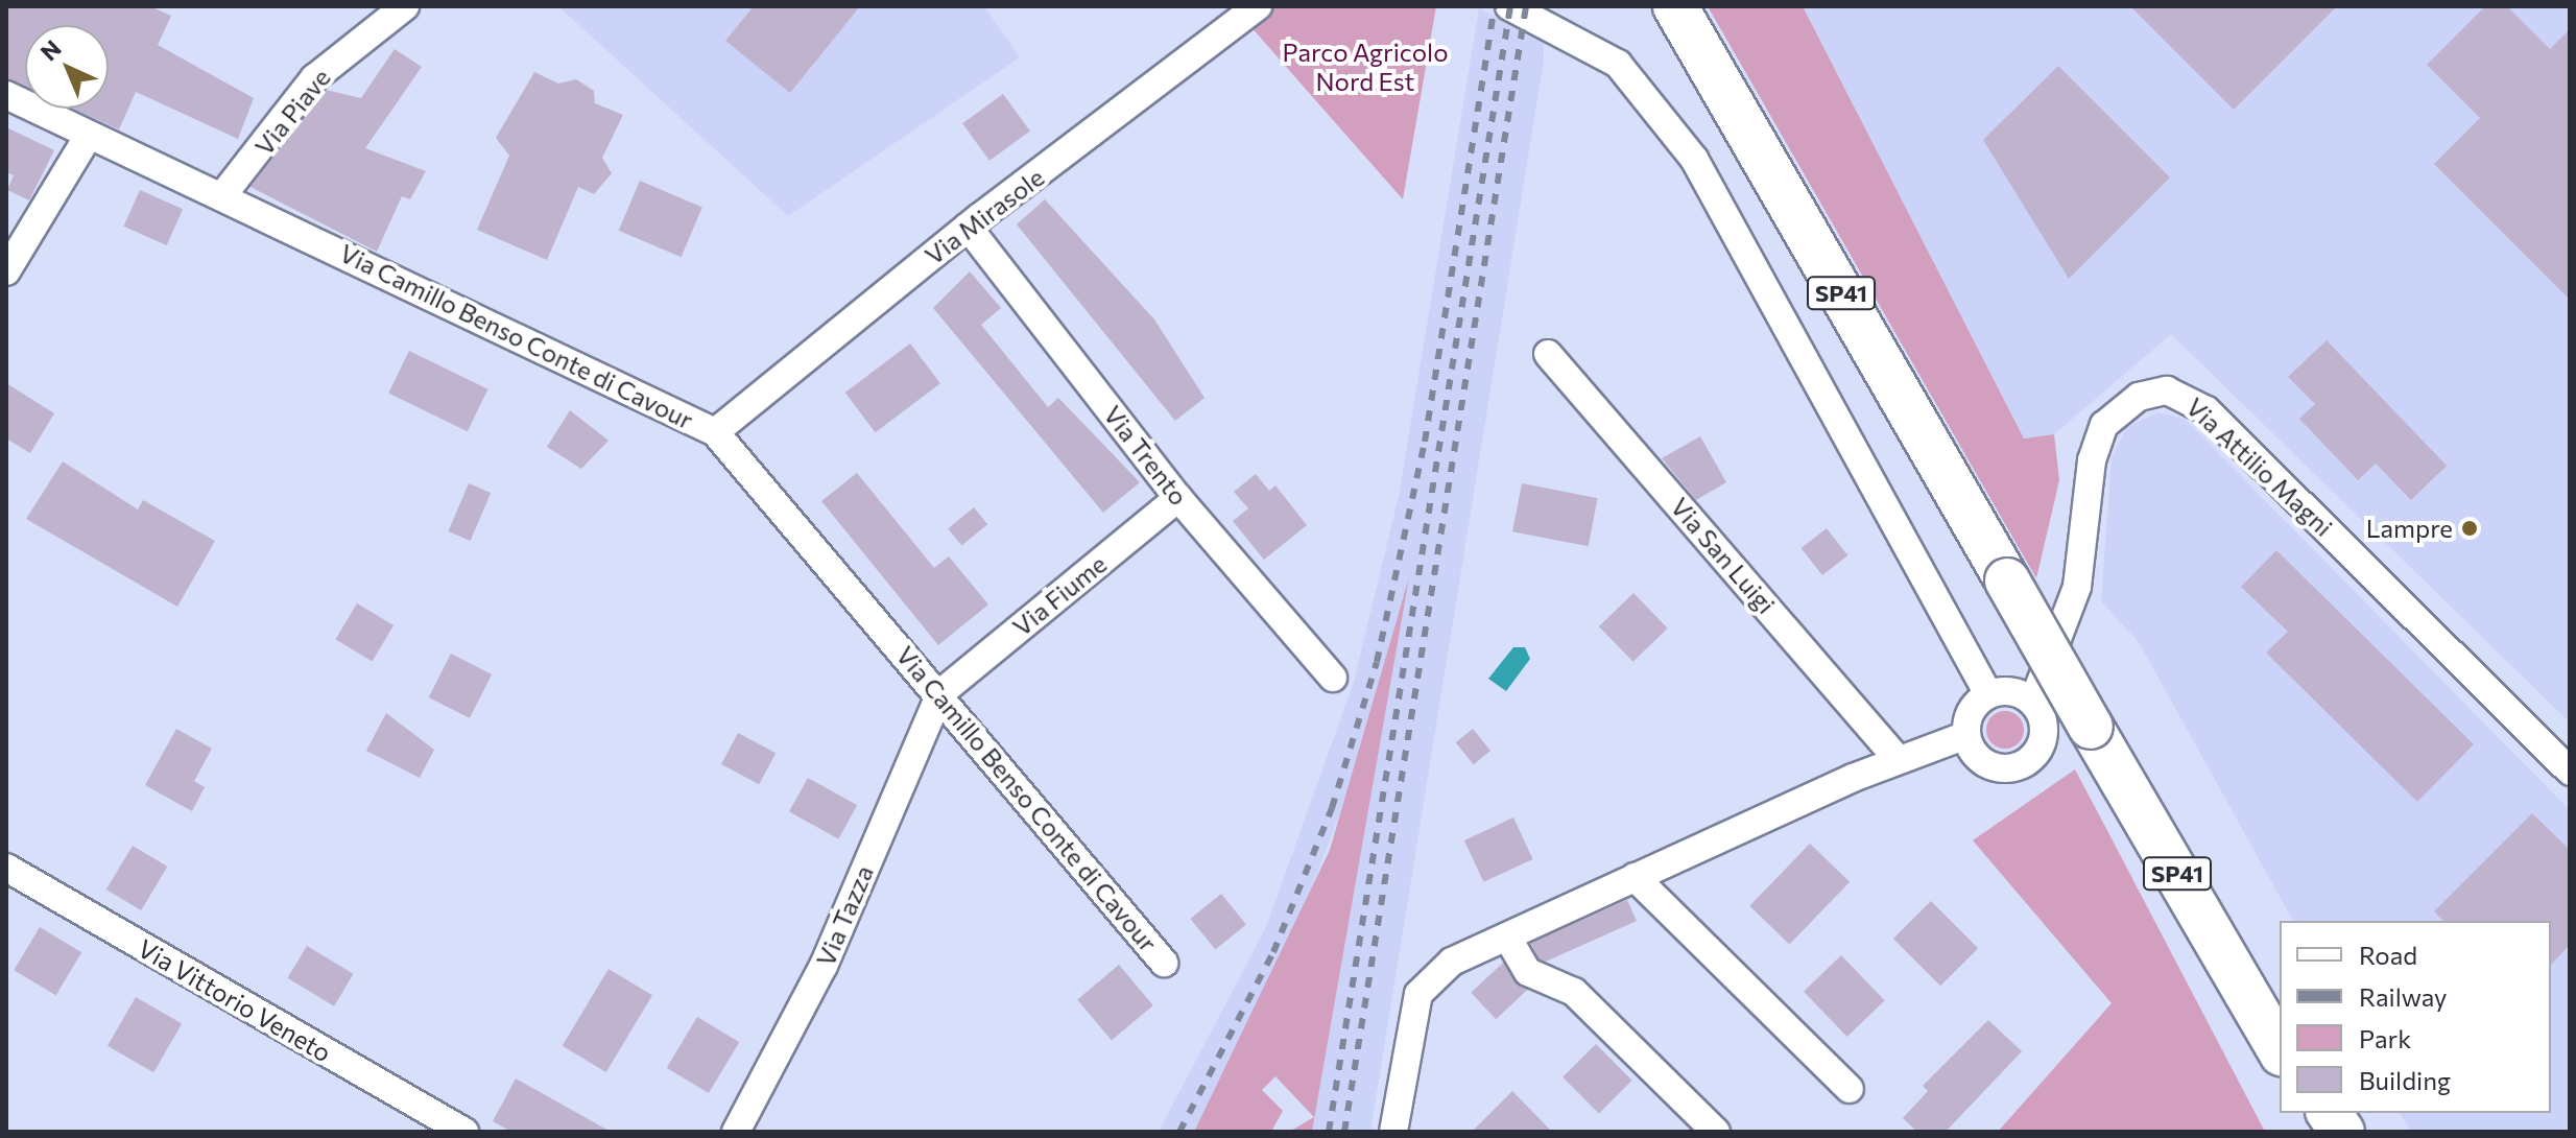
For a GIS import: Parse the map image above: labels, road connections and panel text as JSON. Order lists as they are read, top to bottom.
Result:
{
  "streets": {
    "main road": ["SP41"],
    "street": [
      "Via Piave",
      "Via Mirasole",
      "Via Camillo Benso Conte di Cavour",
      "Via Trento",
      "Via Attilio Magni",
      "Via San Luigi",
      "Via Fiume",
      "Via Tazza",
      "Via Vittorio Veneto"
    ]
  },
  "crossings": [
    ["Via Piave", "Via Camillo Benso Conte di Cavour"],
    ["Via Mirasole", "Via Camillo Benso Conte di Cavour"],
    ["Via Mirasole", "Via Trento"],
    ["Via Camillo Benso Conte di Cavour", "Via Fiume"],
    ["Via Camillo Benso Conte di Cavour", "Via Tazza"],
    ["Via Trento", "Via Fiume"],
    ["Via Fiume", "Via Tazza"]
  ],
  "parks": ["Parco Agricolo Nord Est"],
  "places": ["Lampre"],
  "legend": [
    "Road",
    "Railway",
    "Park",
    "Building"
  ],
  "north": "top left"
}
